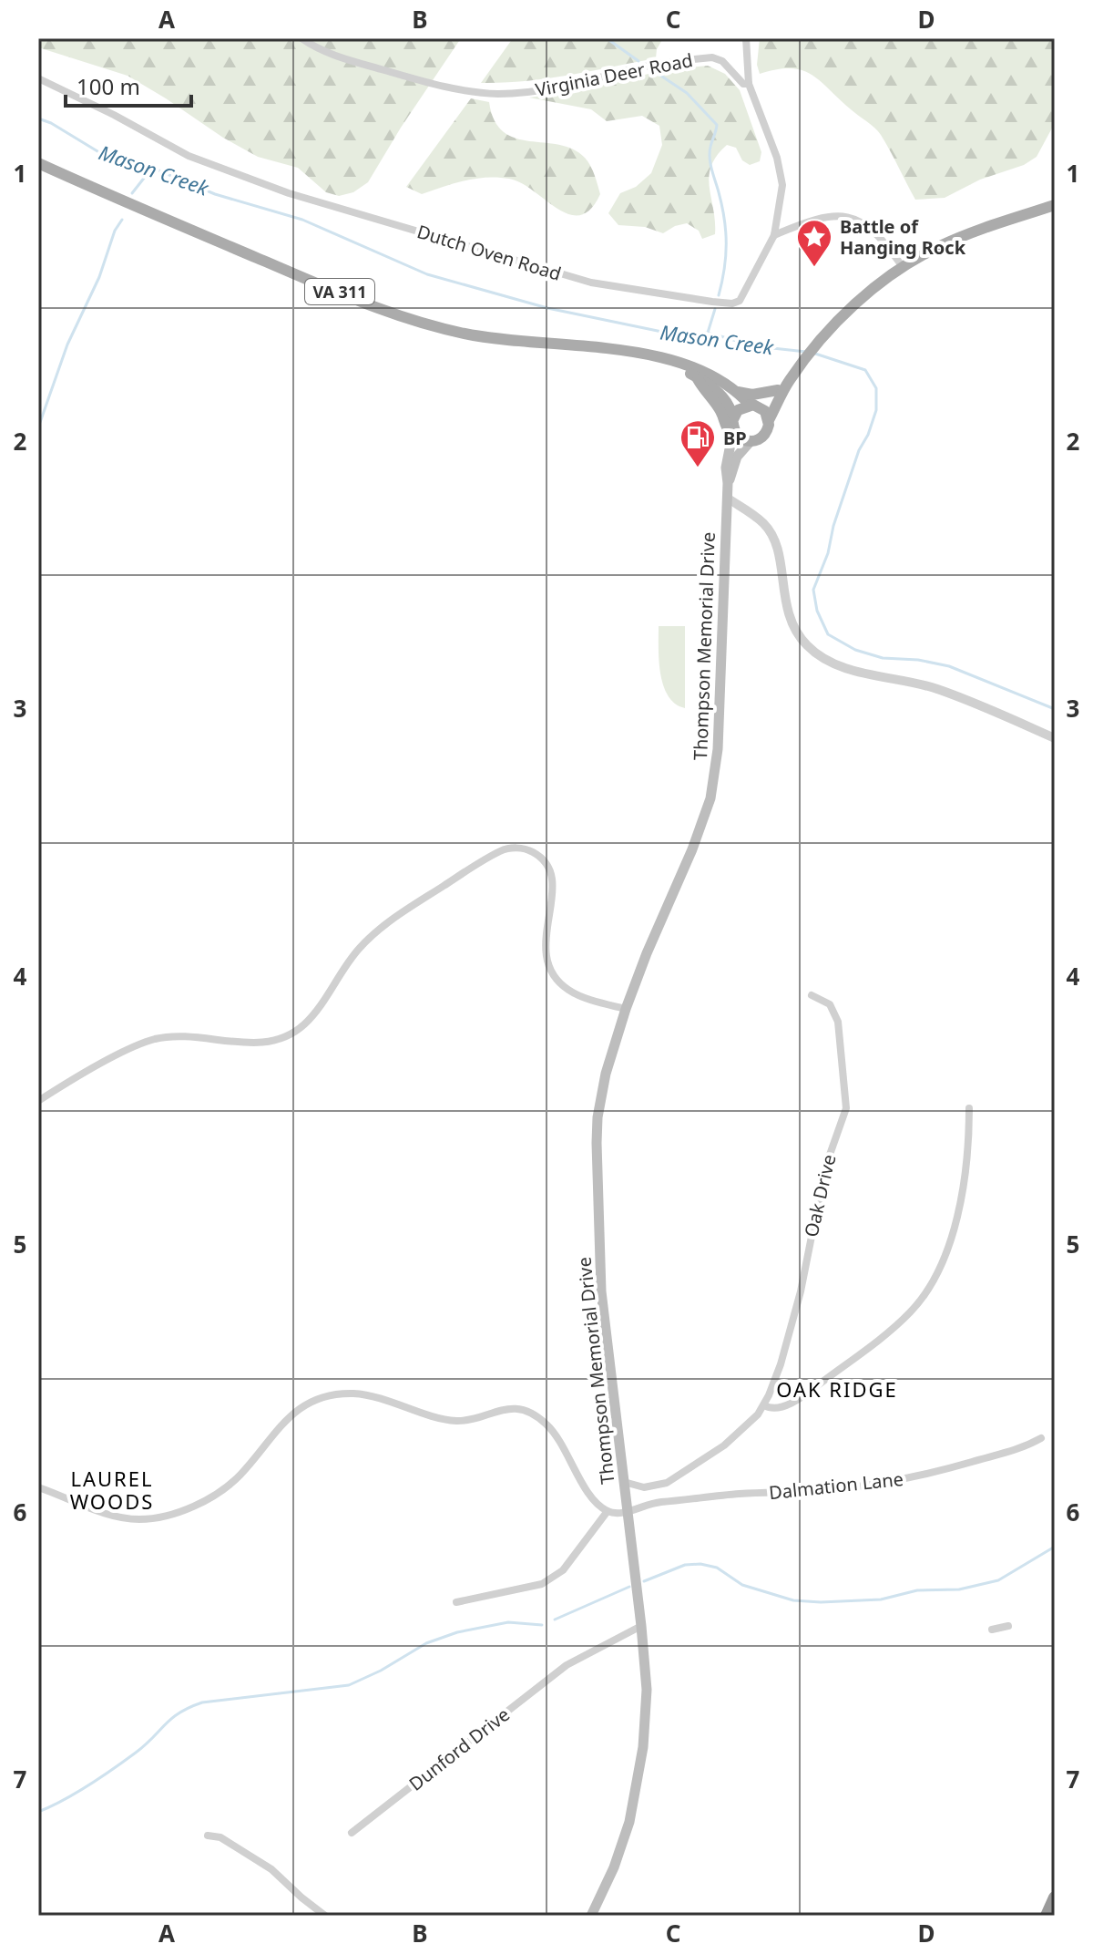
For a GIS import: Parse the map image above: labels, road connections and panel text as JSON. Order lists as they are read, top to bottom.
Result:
{
  "streets": {
    "main road": ["VA 311", "Thompson Memorial Drive"],
    "street": [
      "Virginia Deer Road",
      "Dutch Oven Road",
      "Oak Drive",
      "Dalmation Lane",
      "Dunford Drive"
    ]
  },
  "crossings": [
    ["VA 311", "Thompson Memorial Drive"],
    ["Thompson Memorial Drive", "Oak Drive"],
    ["Thompson Memorial Drive", "Dalmation Lane"],
    ["Thompson Memorial Drive", "Dunford Drive"]
  ],
  "districts": ["OAK RIDGE", "LAUREL WOODS"],
  "water": ["Mason Creek"],
  "places": {
    "place": ["Battle of Hanging Rock"],
    "fuel station": ["BP"]
  },
  "scale_bar": "100 m",
  "grid": {
    "columns": [
      "A",
      "B",
      "C",
      "D"
    ],
    "rows": [
      "1",
      "2",
      "3",
      "4",
      "5",
      "6",
      "7"
    ]
  }
}
